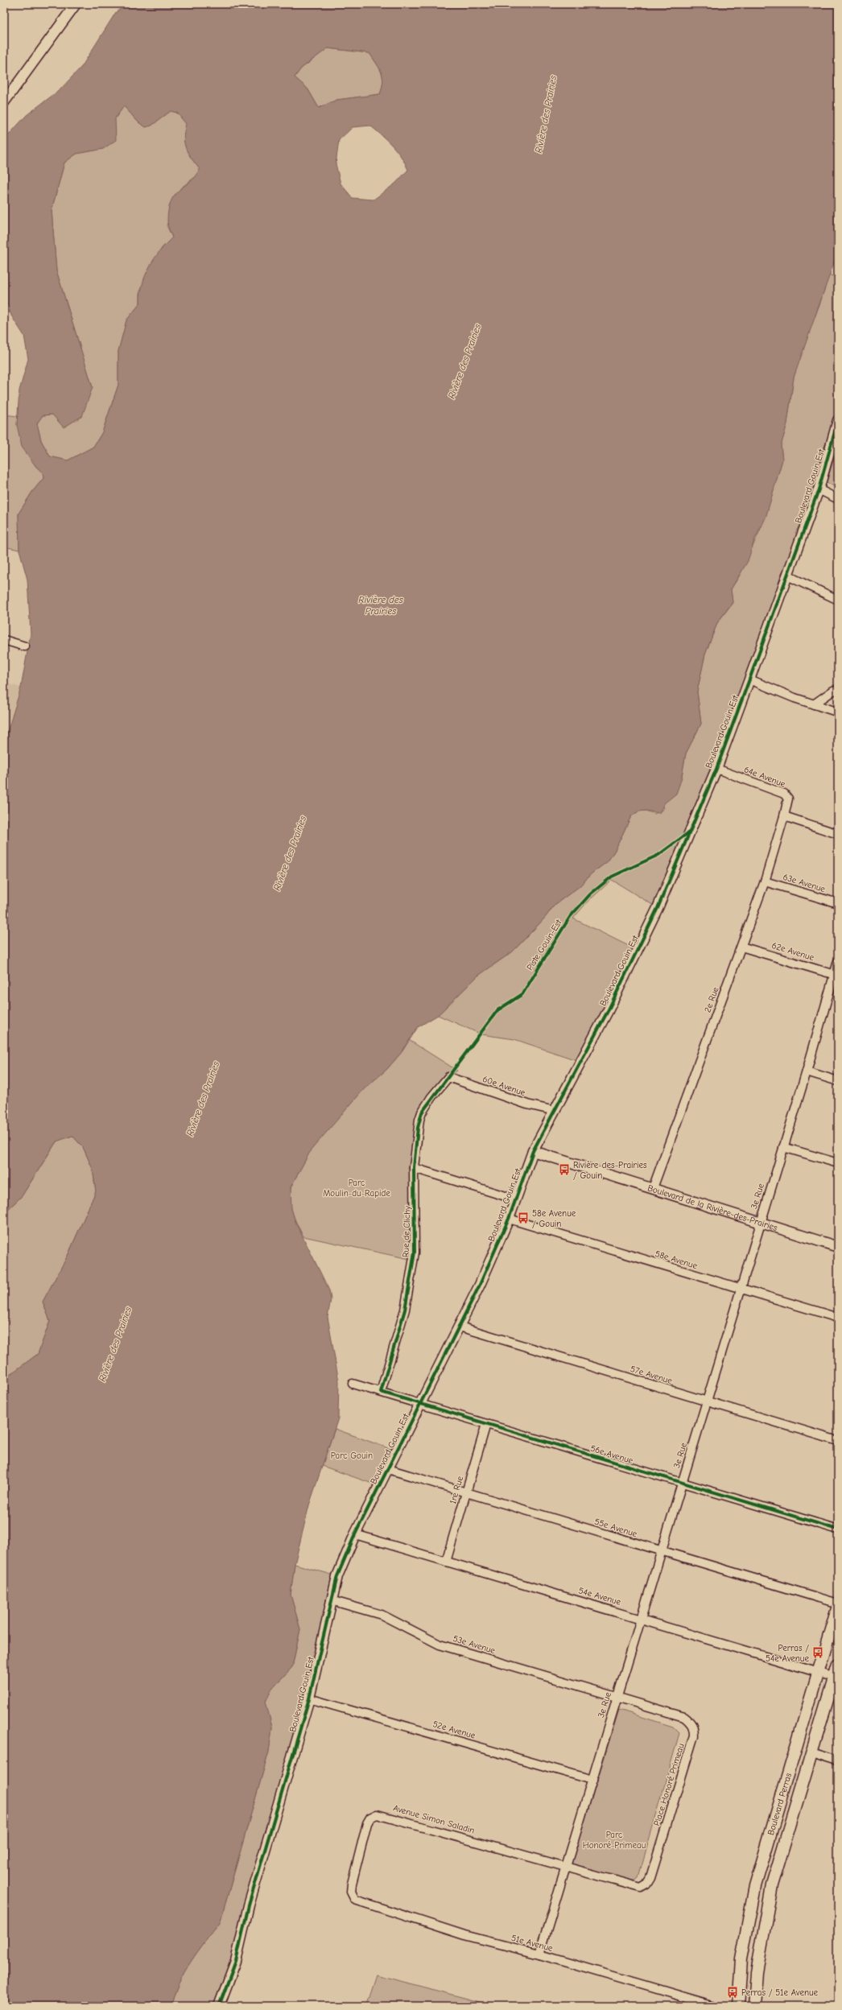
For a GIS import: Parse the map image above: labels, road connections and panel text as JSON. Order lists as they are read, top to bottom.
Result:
{
  "streets": {
    "main road": ["Boulevard Perras"],
    "street": [
      "Boulevard Gouin Est",
      "64e Avenue",
      "63e Avenue",
      "62e Avenue",
      "2e Rue",
      "60e Avenue",
      "3e Rue",
      "Boulevard de la Rivière-des-Prairies",
      "Rue de Clichy",
      "58e Avenue",
      "57e Avenue",
      "56e Avenue",
      "1re Rue",
      "55e Avenue",
      "54e Avenue",
      "53e Avenue",
      "52e Avenue",
      "Place Honoré Primeau",
      "Avenue Simon Saladin",
      "51e Avenue"
    ],
    "cycle path": ["Piste Gouin-Est"]
  },
  "crossings": [
    ["Boulevard Gouin Est", "64e Avenue"],
    ["Boulevard Gouin Est", "60e Avenue"],
    ["Boulevard Gouin Est", "Boulevard de la Rivière-des-Prairies"],
    ["Boulevard Gouin Est", "58e Avenue"],
    ["Boulevard Gouin Est", "57e Avenue"],
    ["Boulevard Gouin Est", "56e Avenue"],
    ["Boulevard Gouin Est", "55e Avenue"],
    ["Boulevard Gouin Est", "54e Avenue"],
    ["Boulevard Gouin Est", "53e Avenue"],
    ["Boulevard Gouin Est", "52e Avenue"],
    ["64e Avenue", "2e Rue"],
    ["63e Avenue", "2e Rue"],
    ["62e Avenue", "2e Rue"],
    ["62e Avenue", "3e Rue"],
    ["2e Rue", "Boulevard de la Rivière-des-Prairies"],
    ["60e Avenue", "Rue de Clichy"],
    ["3e Rue", "Boulevard de la Rivière-des-Prairies"],
    ["3e Rue", "58e Avenue"],
    ["3e Rue", "57e Avenue"],
    ["3e Rue", "56e Avenue"],
    ["3e Rue", "55e Avenue"],
    ["3e Rue", "54e Avenue"],
    ["3e Rue", "53e Avenue"],
    ["3e Rue", "52e Avenue"],
    ["3e Rue", "Place Honoré Primeau"],
    ["3e Rue", "Avenue Simon Saladin"],
    ["3e Rue", "51e Avenue"],
    ["Rue de Clichy", "56e Avenue"],
    ["56e Avenue", "1re Rue"],
    ["1re Rue", "55e Avenue"],
    ["1re Rue", "54e Avenue"],
    ["55e Avenue", "Boulevard Perras"],
    ["54e Avenue", "Boulevard Perras"],
    ["53e Avenue", "Place Honoré Primeau"],
    ["Place Honoré Primeau", "Avenue Simon Saladin"],
    ["Avenue Simon Saladin", "51e Avenue"]
  ],
  "water": ["Rivière des Prairies"],
  "parks": ["Parc Moulin-du-Rapide", "Parc Gouin", "Parc Honoré-Primeau"],
  "places": {
    "bus stop": [
      "Rivière-des-Prairies / Gouin",
      "58e Avenue / Gouin",
      "Perras / 54e Avenue",
      "Perras / 51e Avenue"
    ]
  }
}
